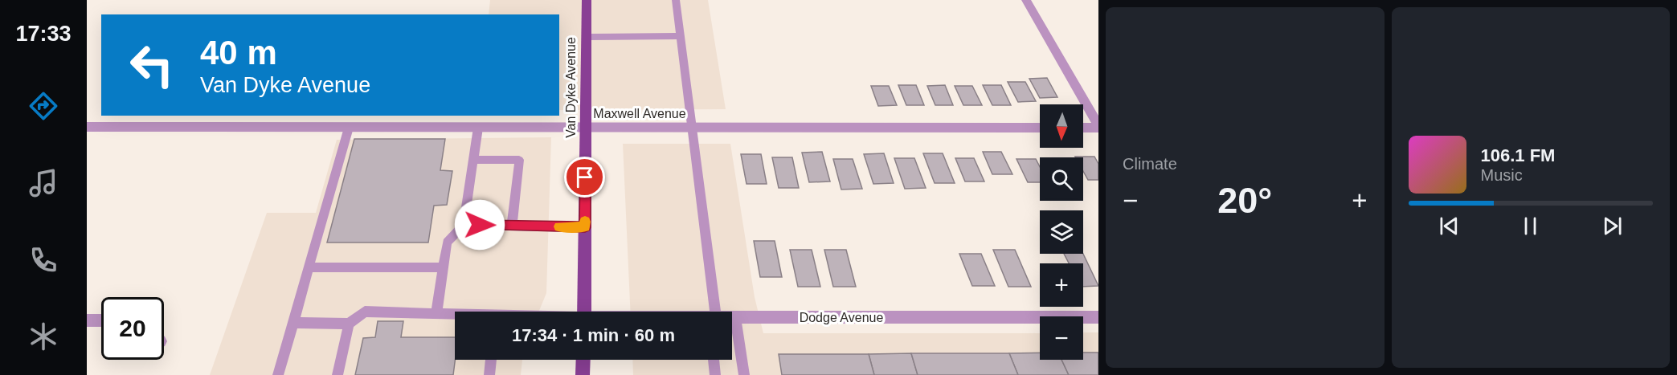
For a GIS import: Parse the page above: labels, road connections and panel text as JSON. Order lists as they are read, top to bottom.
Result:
{
  "streets": {
    "main road": ["Van Dyke Avenue"],
    "street": ["Maxwell Avenue", "Dodge Avenue"]
  },
  "crossings": [
    ["Van Dyke Avenue", "Maxwell Avenue"]
  ],
  "north": "bottom",
  "page": {
    "tabs": "17:33",
    "tile": "Climate",
    "turn": ["40 m", "Van Dyke Avenue"],
    "map_buttons": ["+", "−"],
    "song": ["106.1 FM", "Music"],
    "heat": ["−", "20°", "+"],
    "limit": "20",
    "trip": "17:34 · 1 min · 60 m"
  }
}
